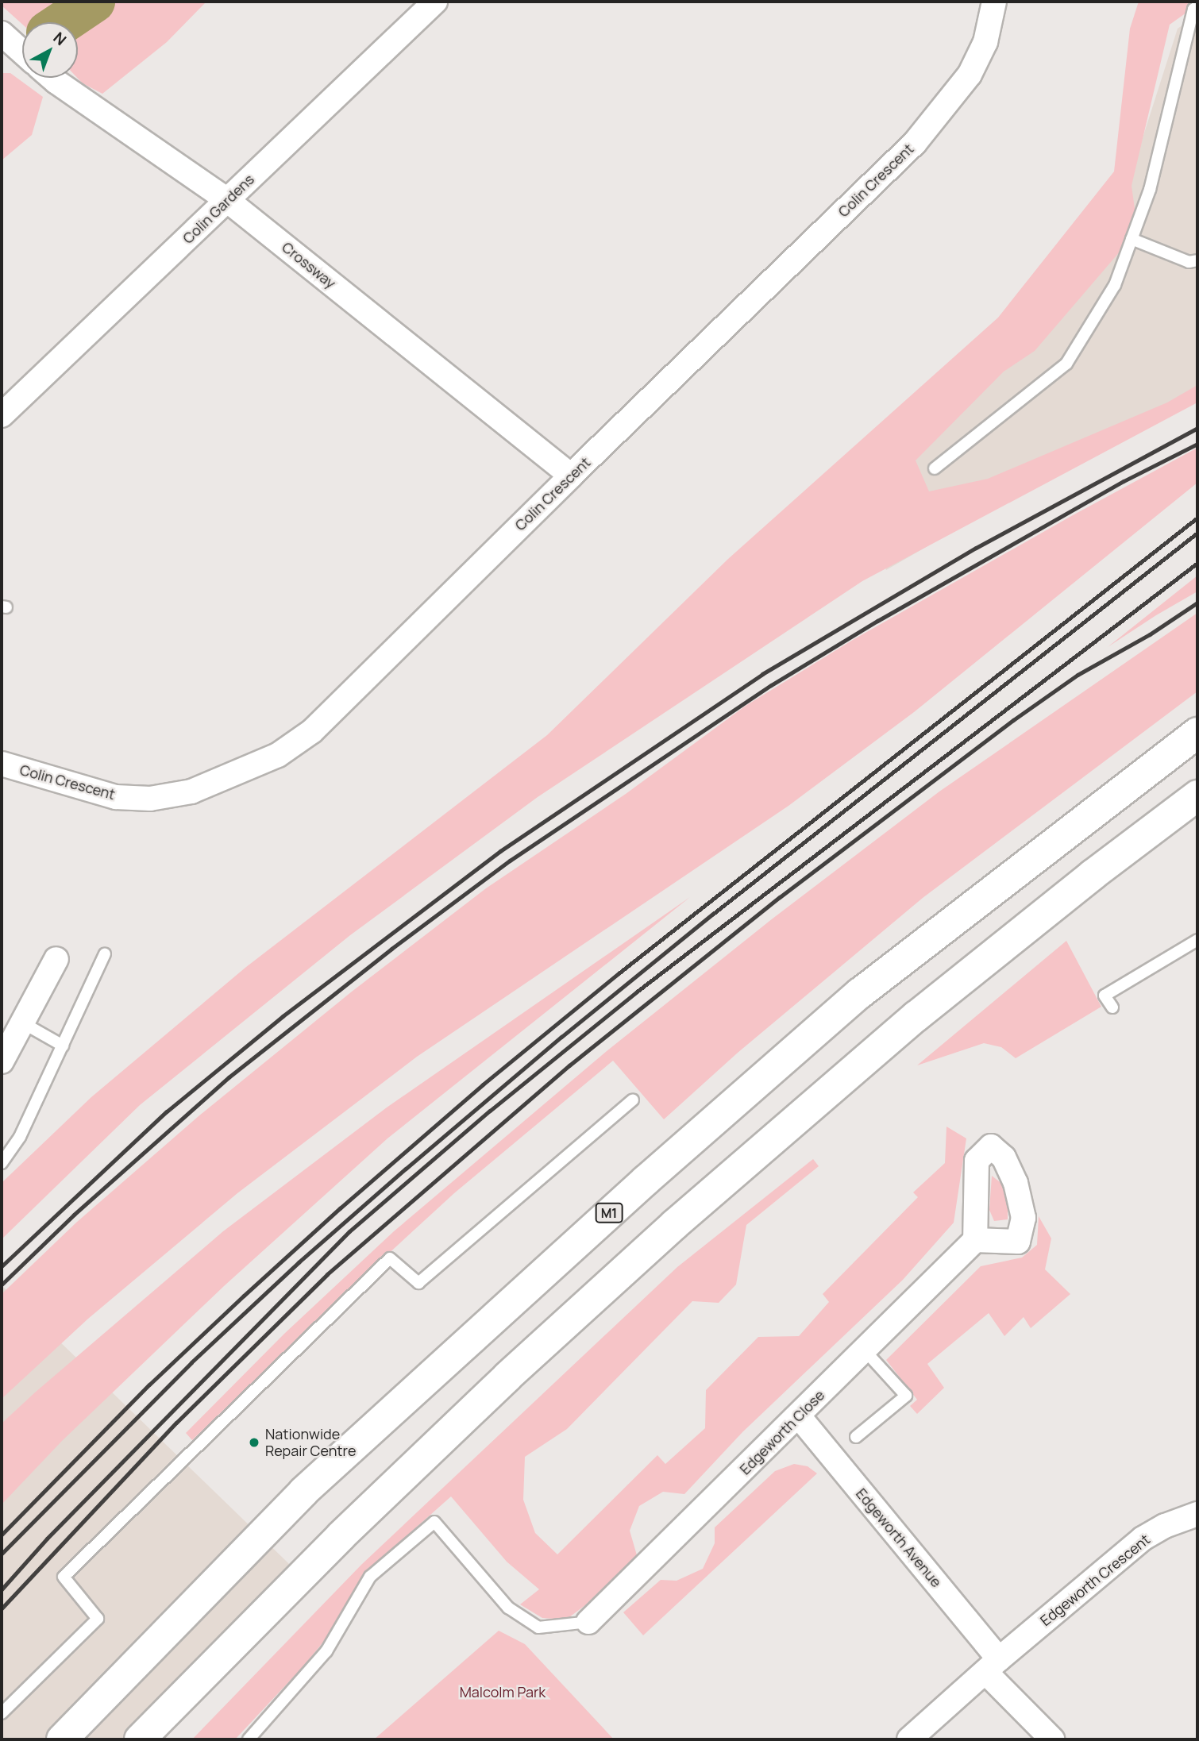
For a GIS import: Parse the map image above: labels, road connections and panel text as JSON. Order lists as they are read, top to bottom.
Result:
{
  "streets": {
    "highway": ["M1"],
    "street": [
      "Colin Crescent",
      "Colin Gardens",
      "Crossway",
      "Edgeworth Close",
      "Edgeworth Avenue",
      "Edgeworth Crescent"
    ]
  },
  "crossings": [
    ["Colin Crescent", "Crossway"],
    ["Colin Gardens", "Crossway"],
    ["Edgeworth Close", "Edgeworth Avenue"],
    ["Edgeworth Avenue", "Edgeworth Crescent"]
  ],
  "parks": ["Malcolm Park"],
  "places": ["Nationwide Repair Centre"],
  "north": "top right"
}
